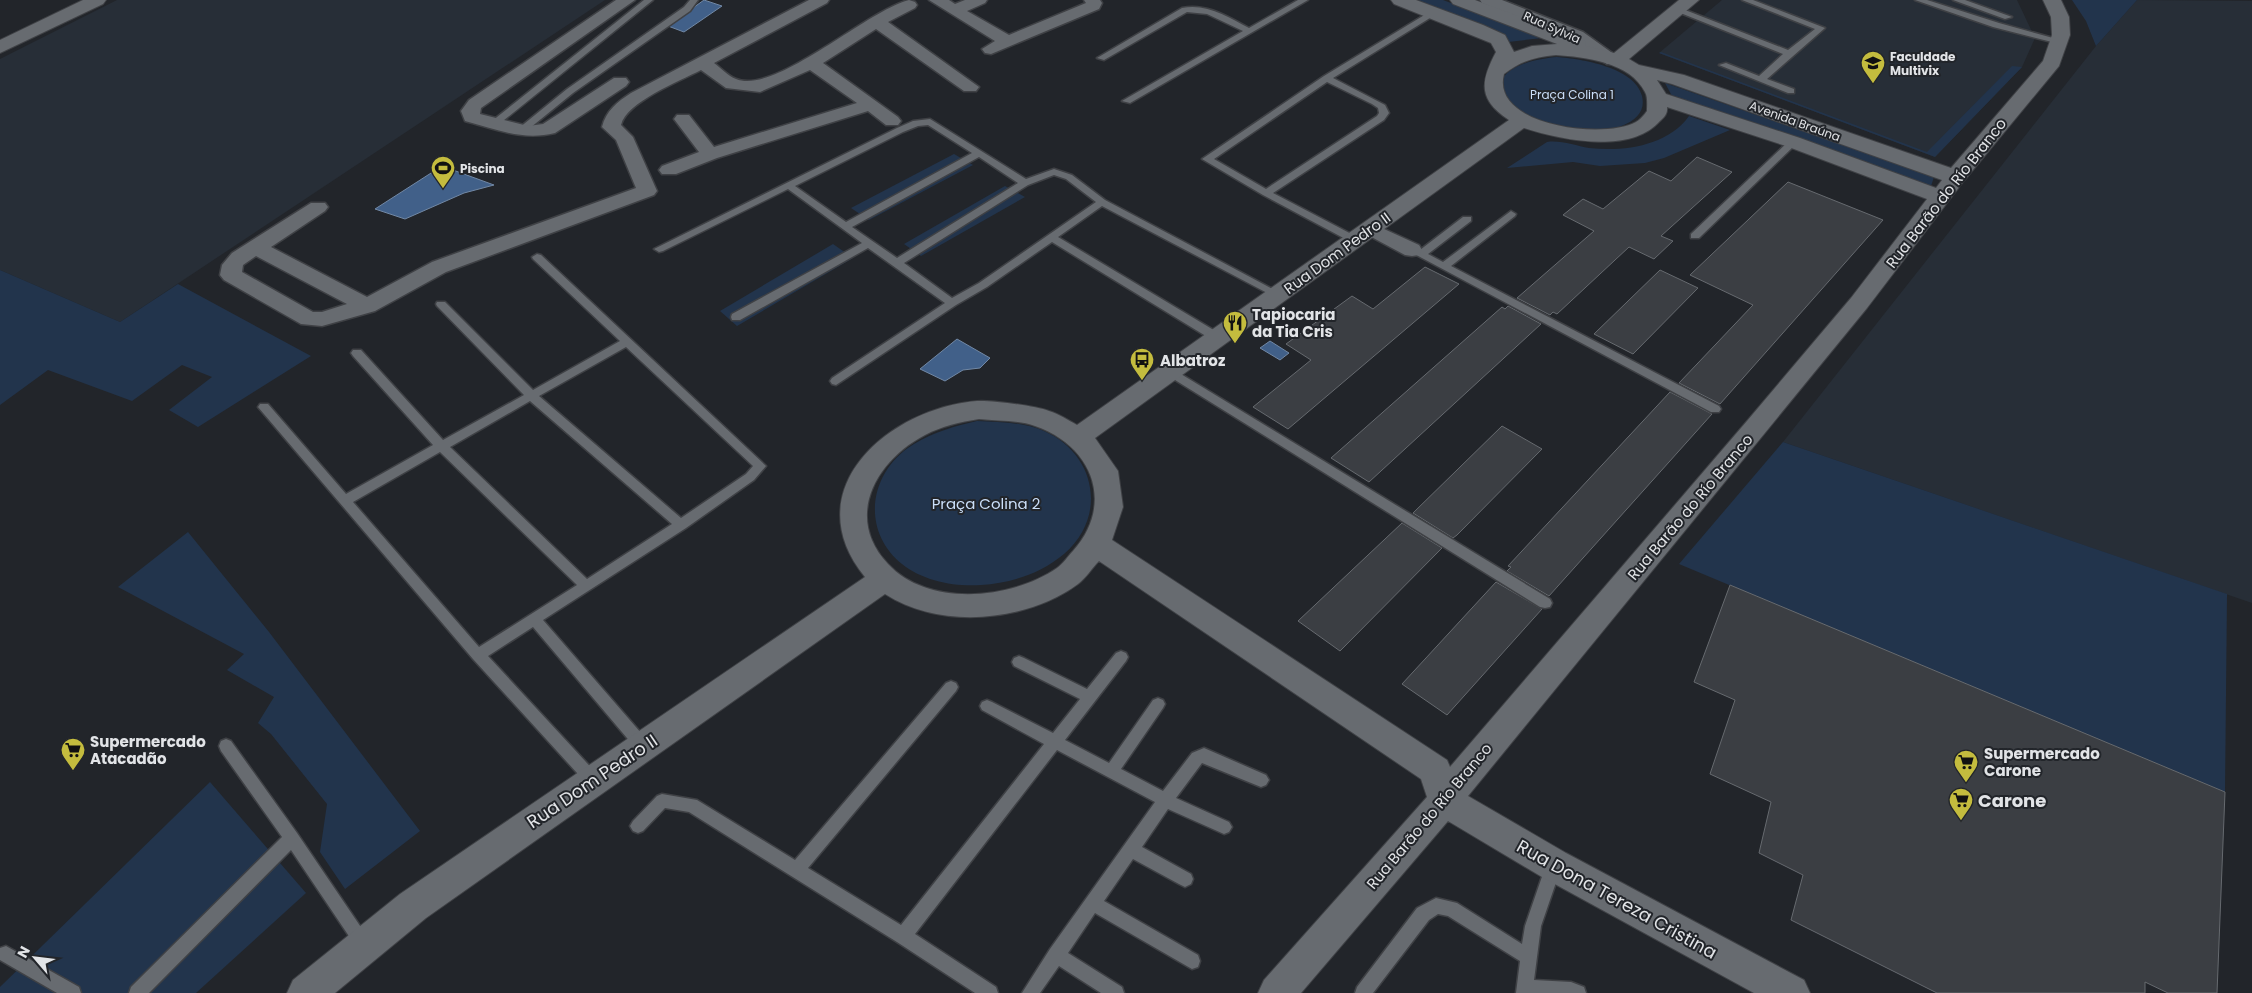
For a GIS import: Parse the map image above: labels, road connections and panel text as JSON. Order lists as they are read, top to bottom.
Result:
{
  "streets": {
    "street": [
      "Rua Sylvia",
      "Avenida Braúna",
      "Rua Barão do Río Branco",
      "Rua Dom Pedro II",
      "Rua Dona Tereza Cristina"
    ]
  },
  "crossings": [
    ["Rua Sylvia", "Avenida Braúna"],
    ["Avenida Braúna", "Rua Barão do Río Branco"],
    ["Rua Barão do Río Branco", "Rua Dona Tereza Cristina"]
  ],
  "parks": ["Praça Colina 1", "Praça Colina 2"],
  "places": {
    "school or university": ["Faculdade Multivix"],
    "sports": ["Piscina"],
    "restaurant": ["Tapiocaria da Tia Cris"],
    "bus stop": ["Albatroz"],
    "supermarket": ["Supermercado Atacadão", "Supermercado Carone", "Carone"]
  },
  "north": "top left"
}
